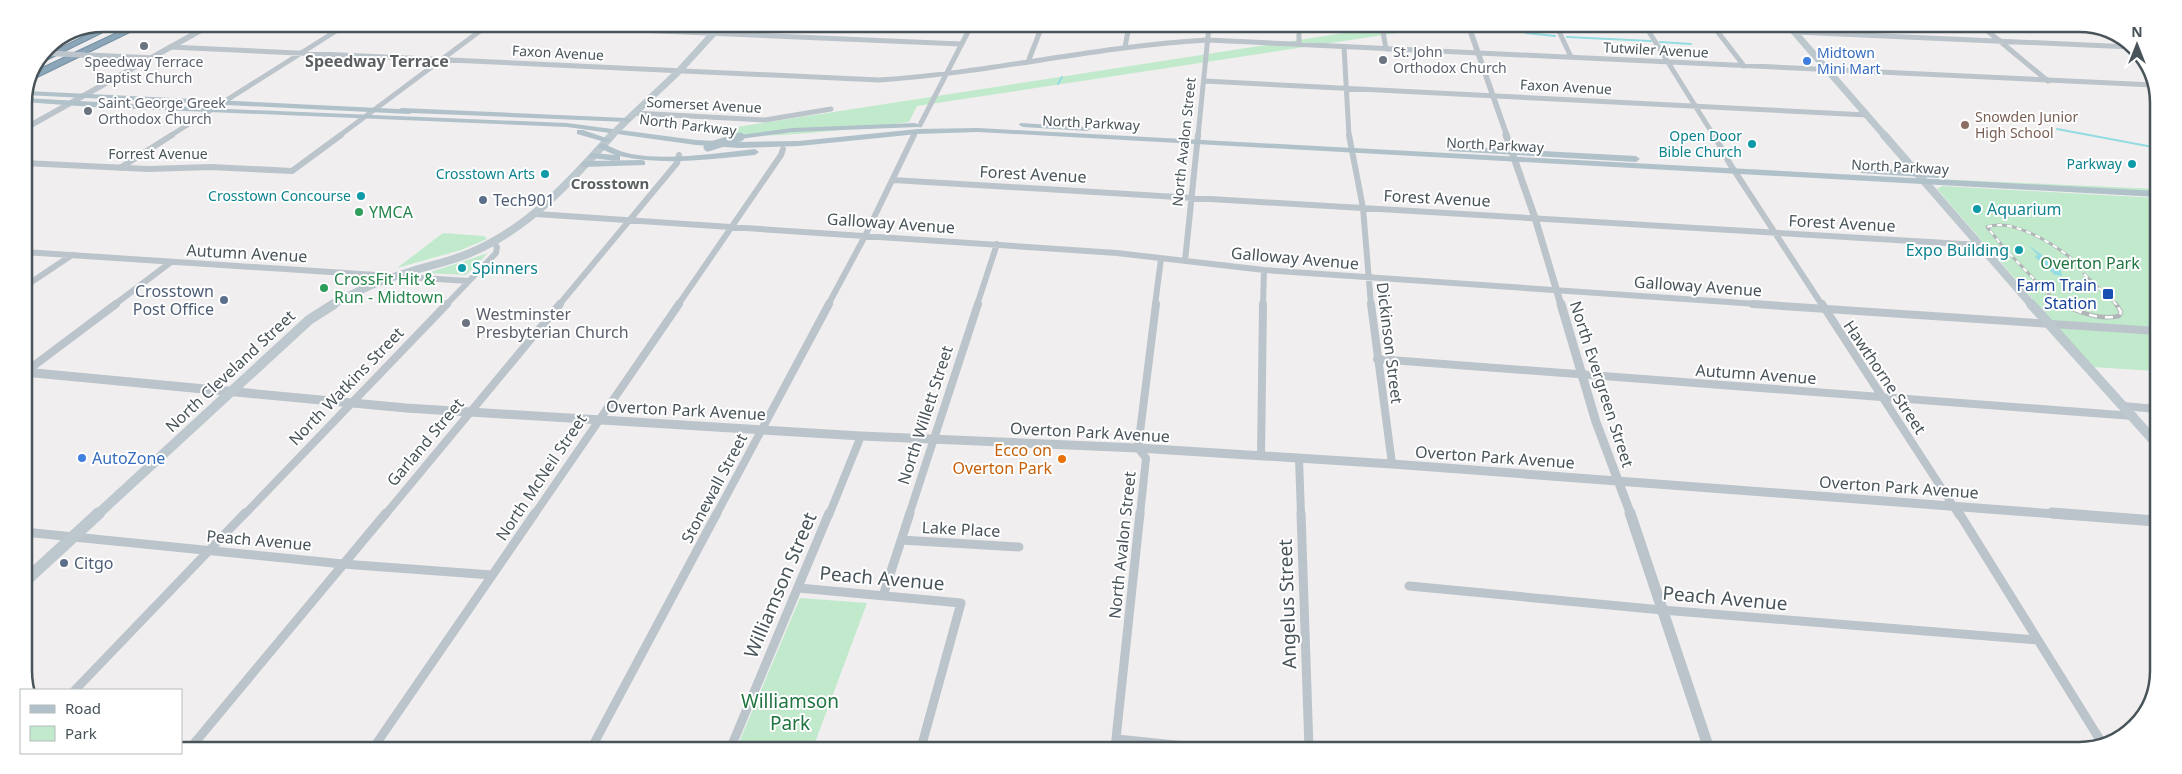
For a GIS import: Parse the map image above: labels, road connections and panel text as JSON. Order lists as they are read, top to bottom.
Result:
{
  "streets": {
    "main road": ["North Parkway", "North Cleveland Street"],
    "street": [
      "Tutwiler Avenue",
      "Faxon Avenue",
      "Somerset Avenue",
      "North Avalon Street",
      "Forrest Avenue",
      "Forest Avenue",
      "Galloway Avenue",
      "Autumn Avenue",
      "Dickinson Street",
      "Hawthorne Street",
      "North Evergreen Street",
      "North Watkins Street",
      "Overton Park Avenue",
      "North Willett Street",
      "Garland Street",
      "North McNeil Street",
      "Stonewall Street",
      "Lake Place",
      "Peach Avenue",
      "Williamson Street",
      "Angelus Street"
    ]
  },
  "crossings": [
    ["Tutwiler Avenue", "Faxon Avenue"],
    ["Tutwiler Avenue", "North Avalon Street"],
    ["Tutwiler Avenue", "Dickinson Street"],
    ["Tutwiler Avenue", "Hawthorne Street"],
    ["Tutwiler Avenue", "North Evergreen Street"],
    ["Faxon Avenue", "North Avalon Street"],
    ["Faxon Avenue", "Dickinson Street"],
    ["Faxon Avenue", "Hawthorne Street"],
    ["Faxon Avenue", "North Evergreen Street"],
    ["North Parkway", "North Avalon Street"],
    ["North Parkway", "Forrest Avenue"],
    ["North Parkway", "Dickinson Street"],
    ["North Parkway", "Hawthorne Street"],
    ["North Parkway", "North Evergreen Street"],
    ["North Avalon Street", "Forest Avenue"],
    ["North Avalon Street", "Galloway Avenue"],
    ["North Avalon Street", "Overton Park Avenue"],
    ["Forest Avenue", "Dickinson Street"],
    ["Forest Avenue", "Hawthorne Street"],
    ["Forest Avenue", "North Evergreen Street"],
    ["Forest Avenue", "Stonewall Street"],
    ["Galloway Avenue", "Dickinson Street"],
    ["Galloway Avenue", "Hawthorne Street"],
    ["Galloway Avenue", "North Evergreen Street"],
    ["Galloway Avenue", "North Willett Street"],
    ["Galloway Avenue", "Garland Street"],
    ["Galloway Avenue", "North McNeil Street"],
    ["Galloway Avenue", "Stonewall Street"],
    ["Autumn Avenue", "Dickinson Street"],
    ["Autumn Avenue", "North Cleveland Street"],
    ["Autumn Avenue", "Hawthorne Street"],
    ["Autumn Avenue", "North Evergreen Street"],
    ["Autumn Avenue", "North Watkins Street"],
    ["Dickinson Street", "Overton Park Avenue"],
    ["North Cleveland Street", "North Watkins Street"],
    ["North Cleveland Street", "Overton Park Avenue"],
    ["North Cleveland Street", "Peach Avenue"],
    ["Hawthorne Street", "Overton Park Avenue"],
    ["Hawthorne Street", "Peach Avenue"],
    ["North Evergreen Street", "Overton Park Avenue"],
    ["North Evergreen Street", "Peach Avenue"],
    ["North Watkins Street", "Overton Park Avenue"],
    ["North Watkins Street", "Peach Avenue"],
    ["Overton Park Avenue", "North Willett Street"],
    ["Overton Park Avenue", "Garland Street"],
    ["Overton Park Avenue", "North McNeil Street"],
    ["Overton Park Avenue", "Stonewall Street"],
    ["Overton Park Avenue", "Williamson Street"],
    ["Overton Park Avenue", "Angelus Street"],
    ["North Willett Street", "Lake Place"],
    ["North Willett Street", "Peach Avenue"],
    ["Garland Street", "Peach Avenue"],
    ["North McNeil Street", "Peach Avenue"],
    ["Peach Avenue", "Williamson Street"]
  ],
  "districts": ["Speedway Terrace", "Crosstown"],
  "parks": ["Overton Park", "Williamson Park"],
  "places": {
    "other": [
      "Speedway Terrace Baptist Church",
      "St. John Orthodox Church",
      "Midtown Mini Mart",
      "Saint George Greek Orthodox Church",
      "Snowden Junior High School",
      "Open Door Bible Church",
      "Parkway",
      "Crosstown Arts",
      "Crosstown Concourse",
      "Tech901",
      "Aquarium",
      "YMCA",
      "Expo Building",
      "Spinners",
      "CrossFit Hit & Run - Midtown",
      "Crosstown Post Office",
      "Westminster Presbyterian Church",
      "AutoZone",
      "Ecco on Overton Park",
      "Citgo"
    ],
    "transit": ["Farm Train Station"]
  },
  "legend": ["Road", "Park"],
  "north": "top"
}
